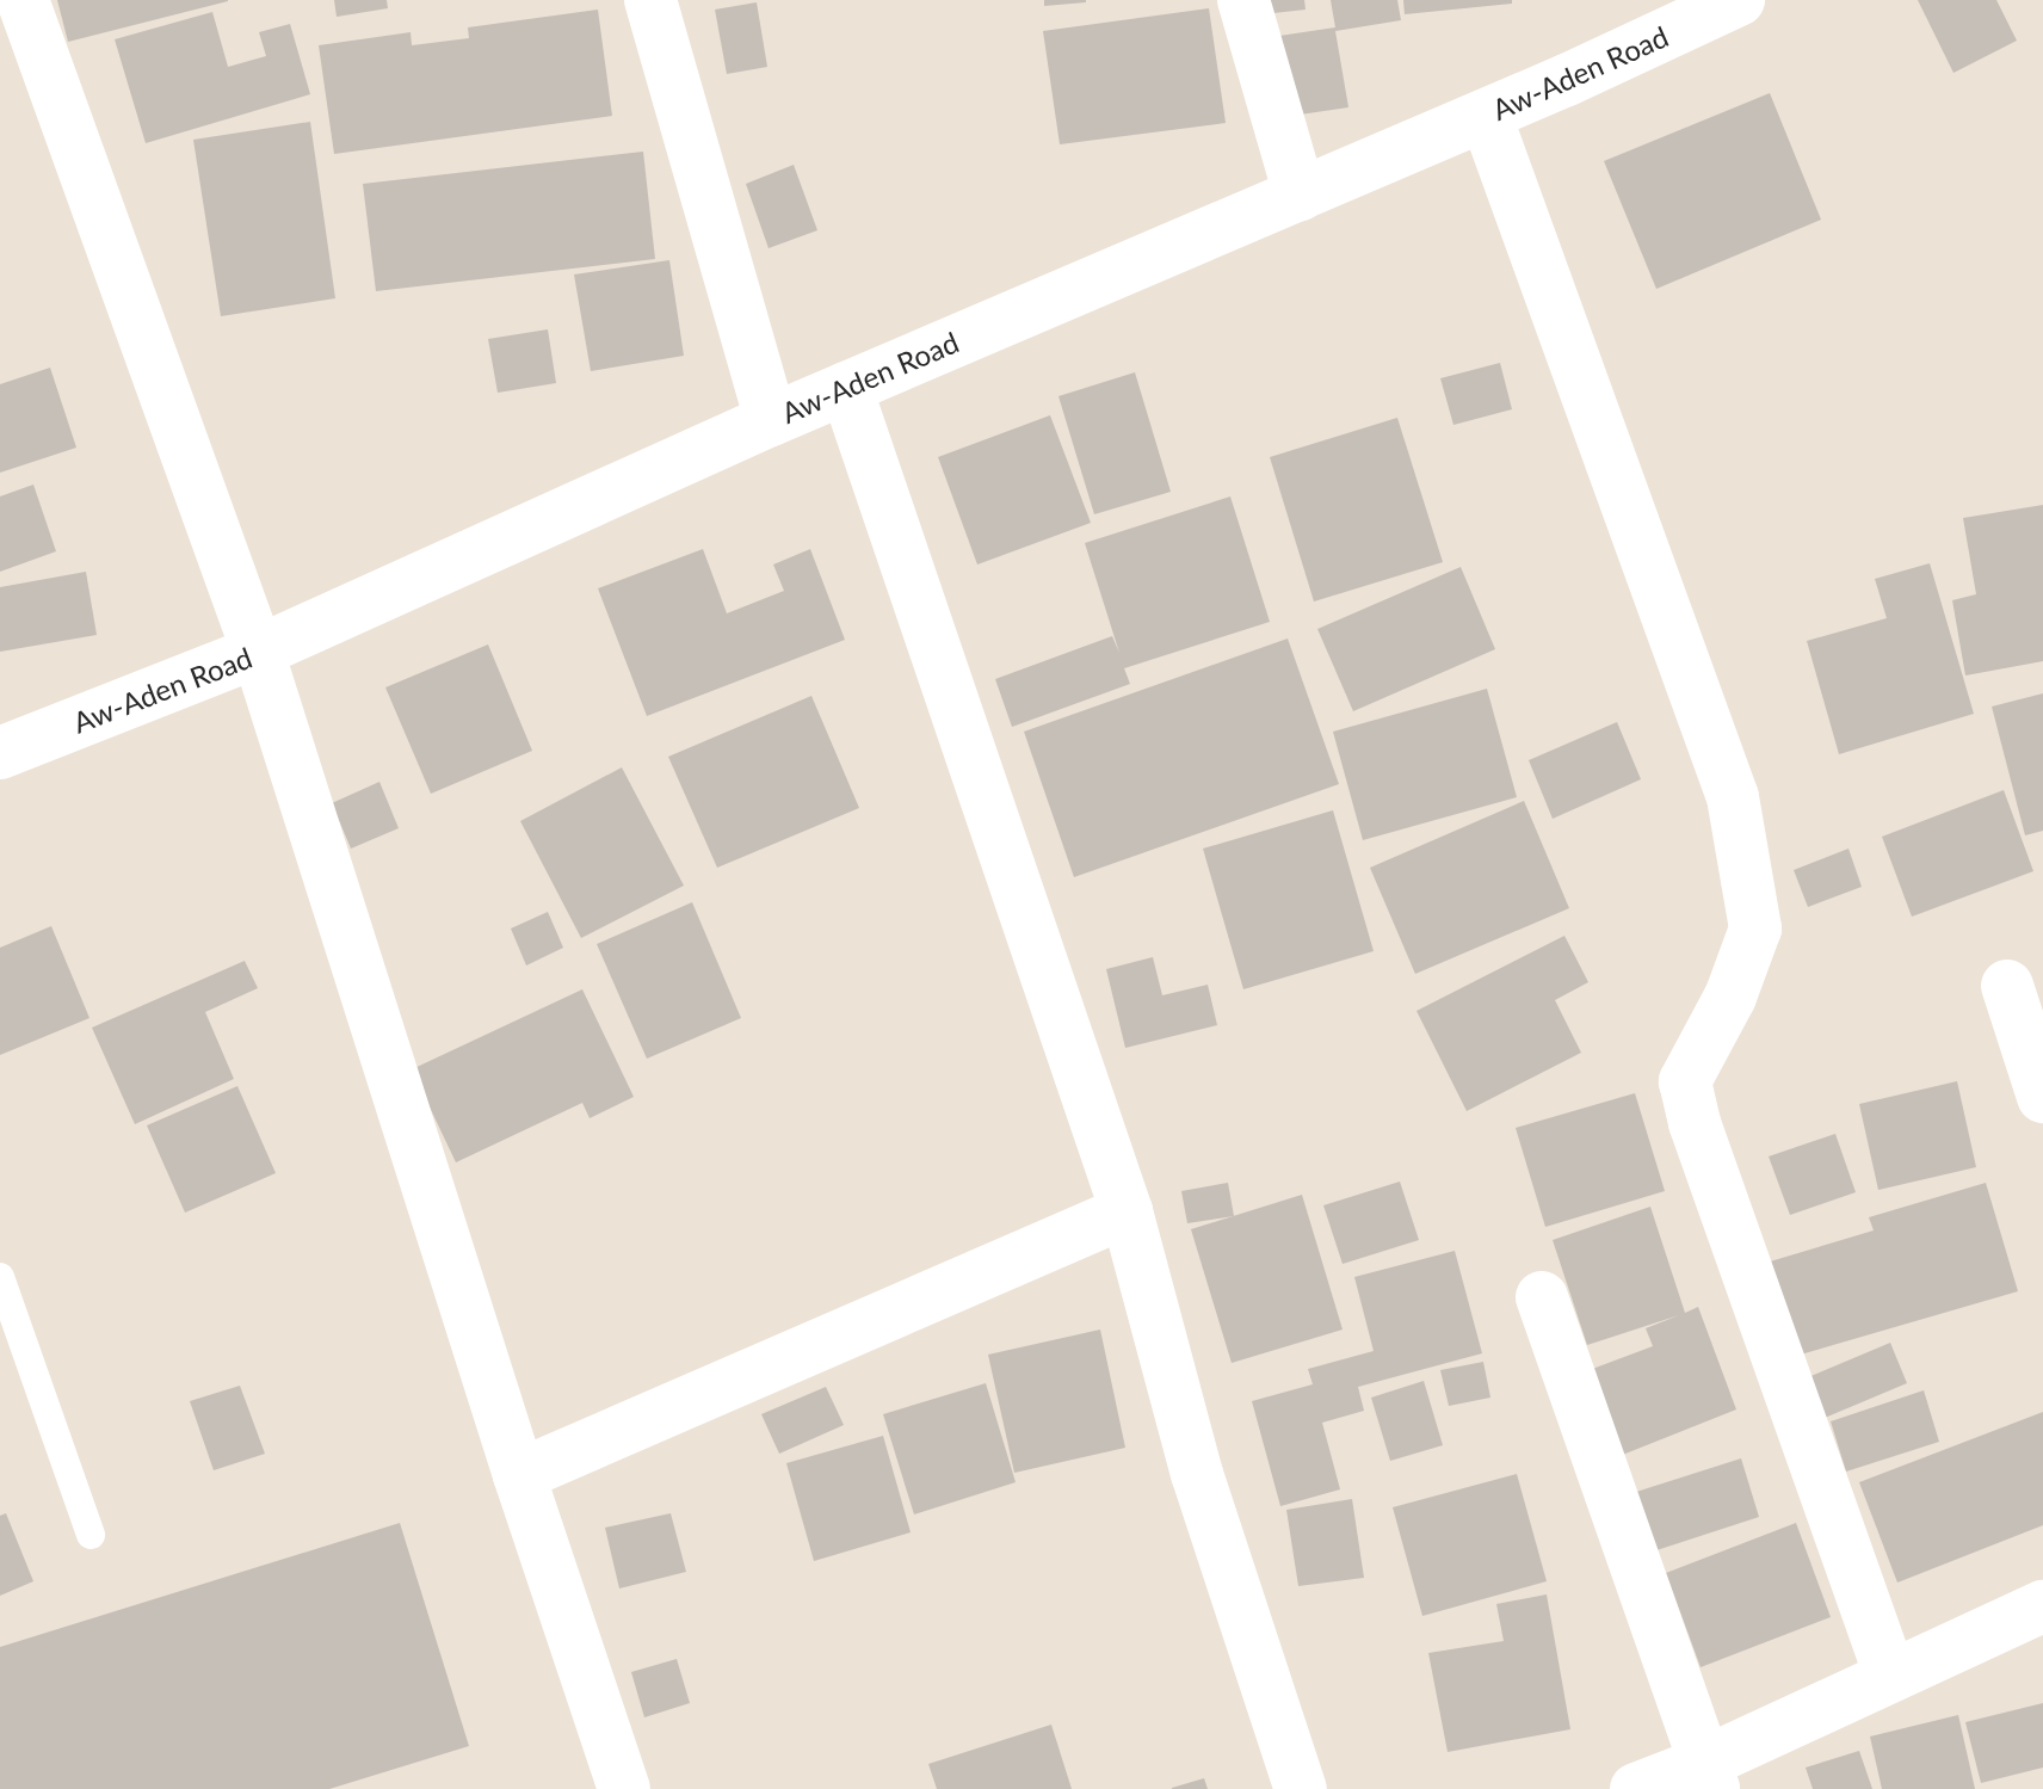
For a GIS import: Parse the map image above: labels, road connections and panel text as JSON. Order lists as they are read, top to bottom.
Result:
{
  "streets": {
    "street": ["Aw-Aden Road"]
  }
}
